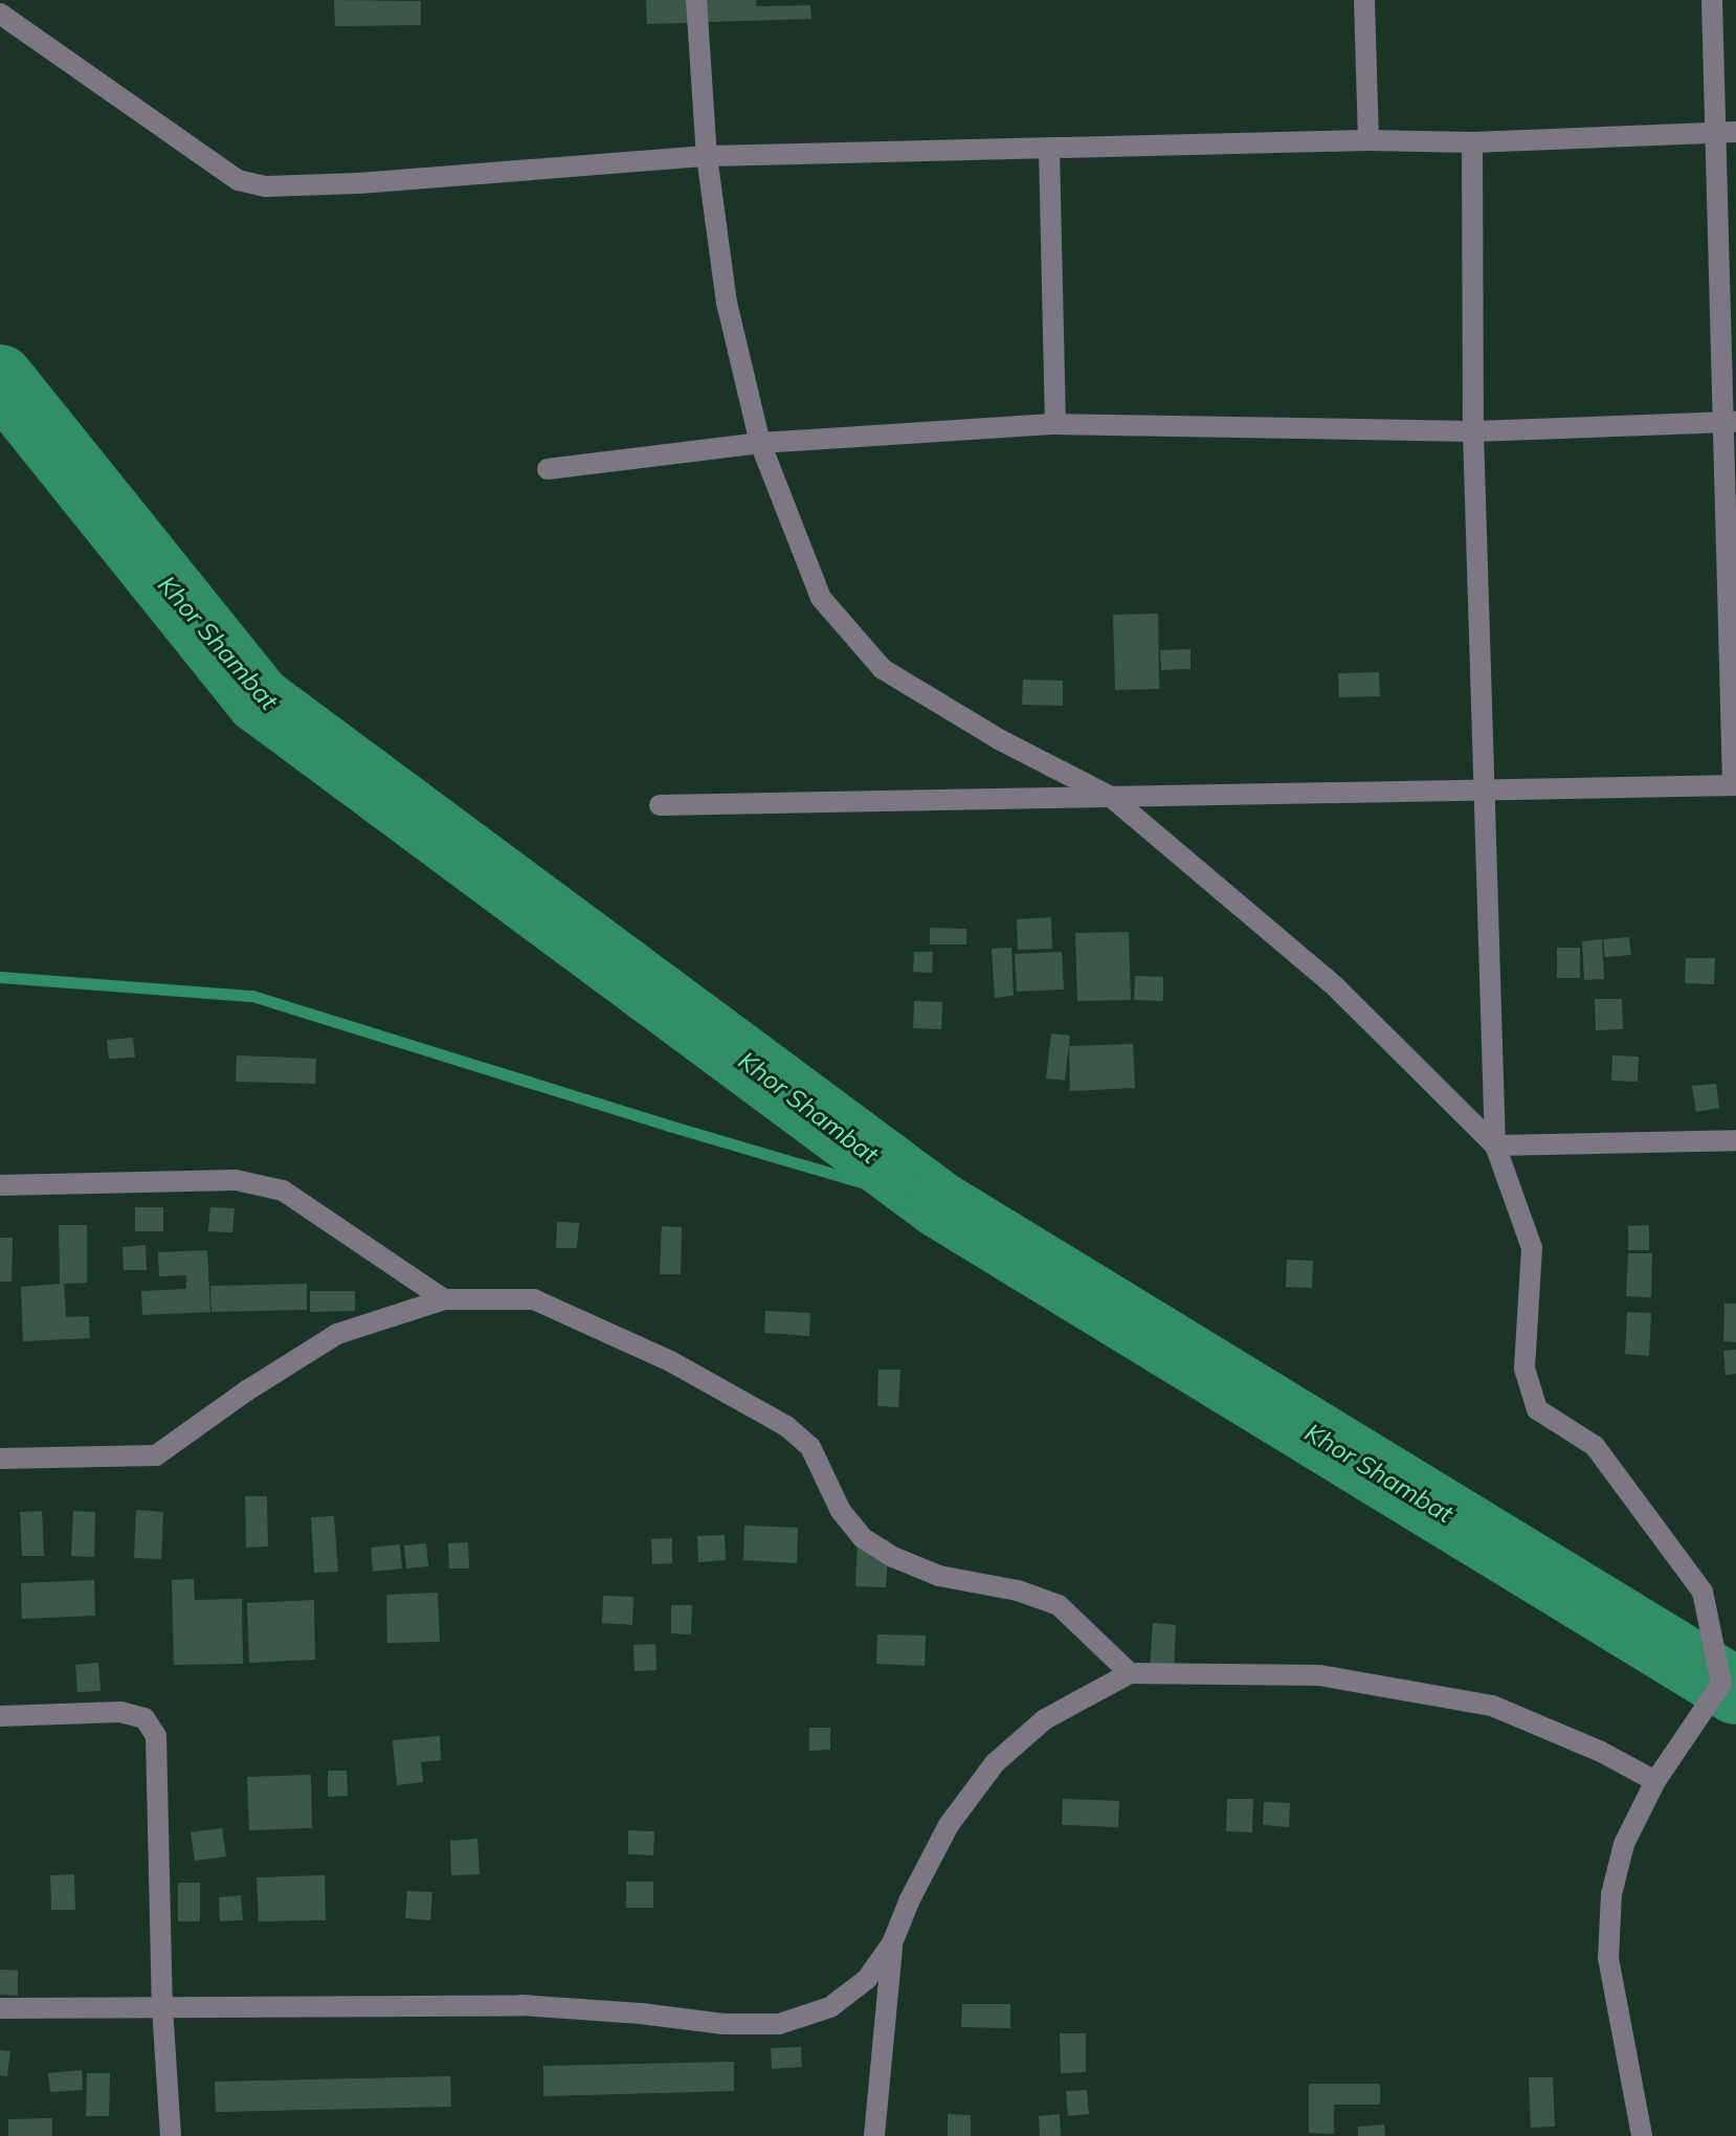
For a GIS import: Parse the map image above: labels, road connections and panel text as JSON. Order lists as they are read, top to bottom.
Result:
{
  "water": ["Khor Shambat"]
}
